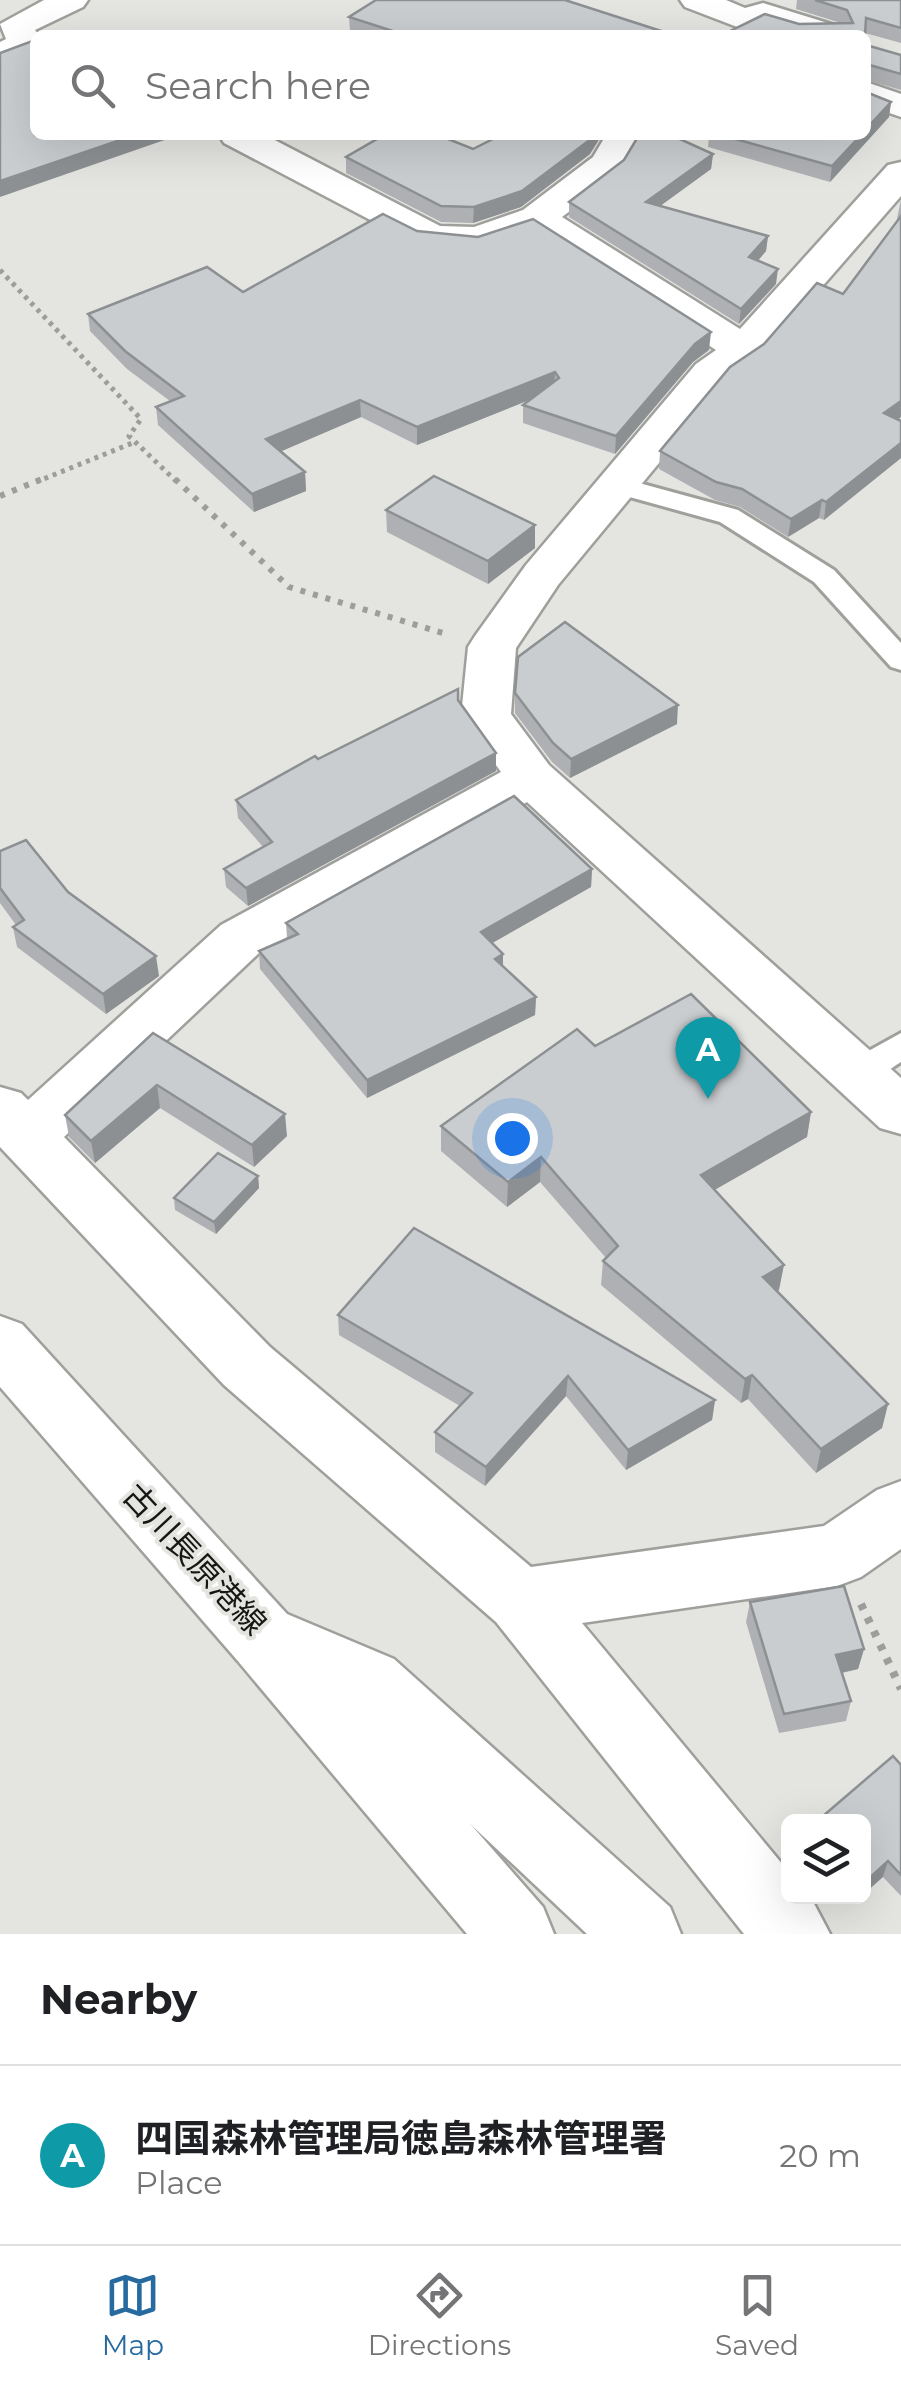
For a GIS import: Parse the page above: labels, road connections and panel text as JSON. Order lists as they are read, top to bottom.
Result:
{
  "streets": {
    "street": ["古川長原港線"]
  },
  "page": {
    "search": "Search here",
    "pins": "A",
    "heading": "Nearby",
    "list": [
      {
        "mark": "A",
        "name": "四国森林管理局徳島森林管理署",
        "note": "Place",
        "value": "20 m"
      }
    ],
    "nav": ["Map", "Directions", "Saved"]
  }
}
